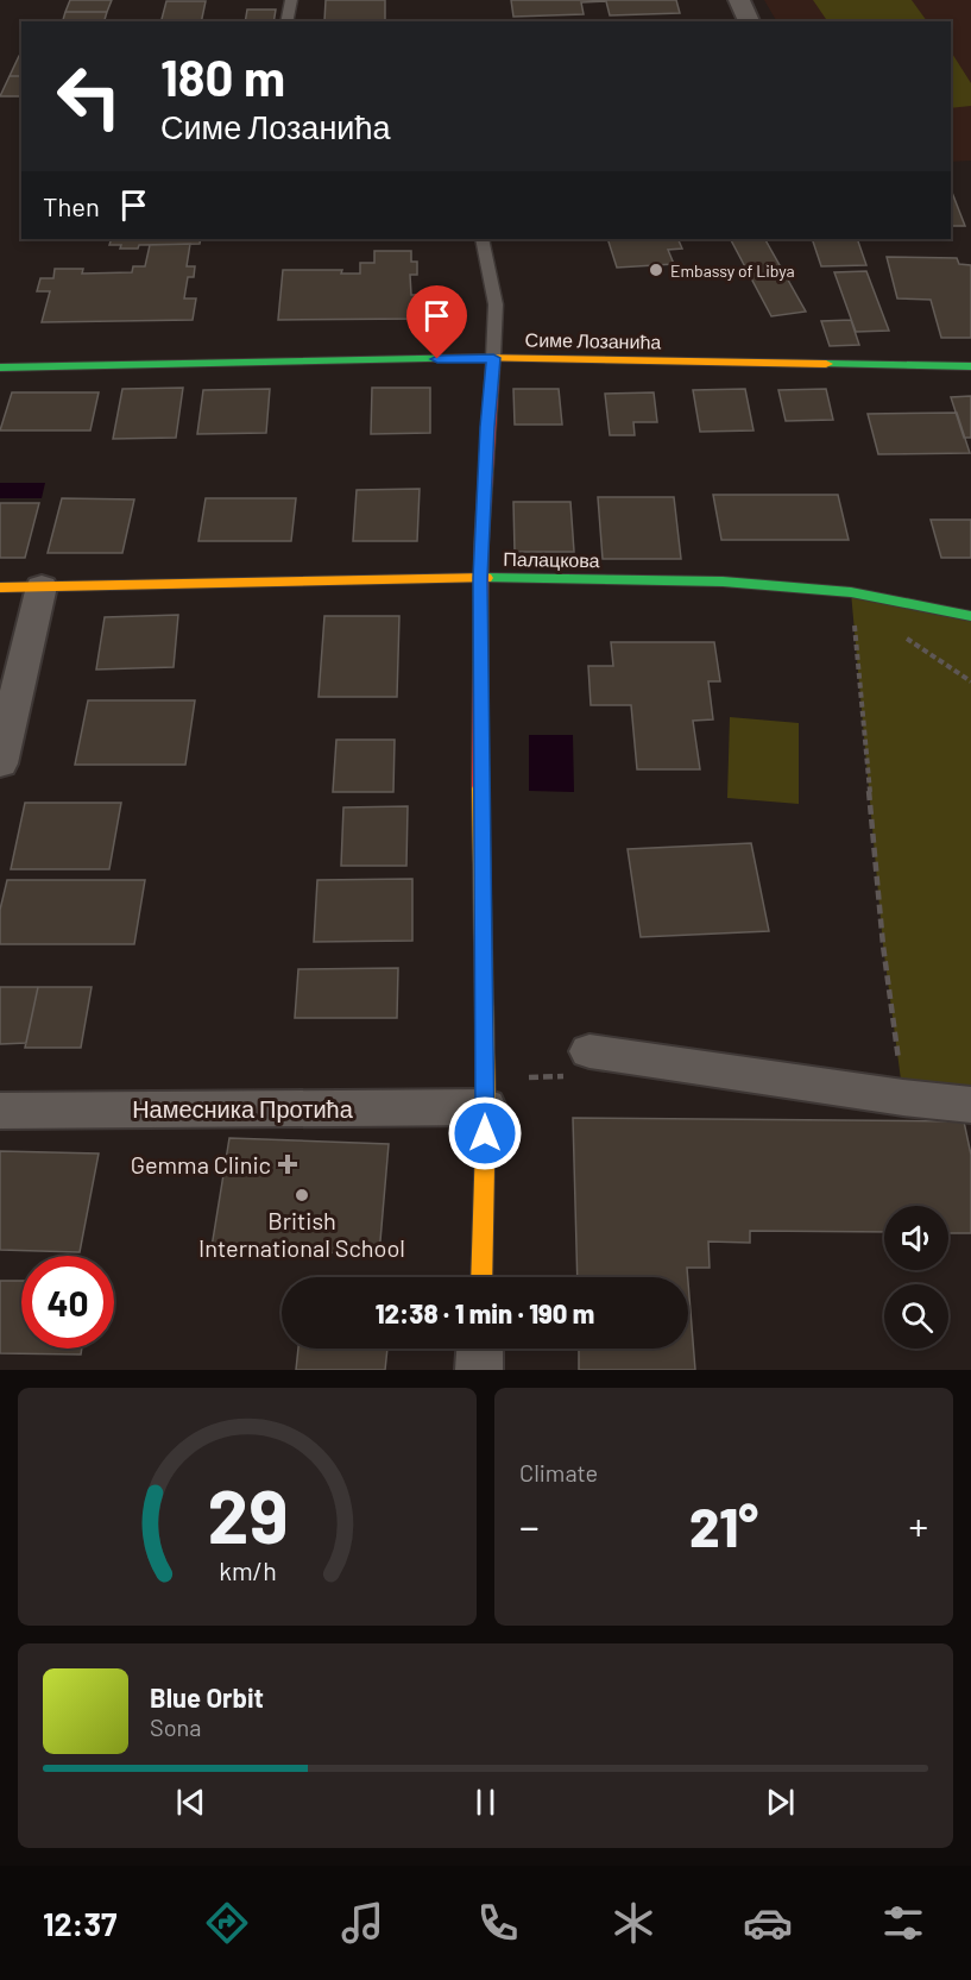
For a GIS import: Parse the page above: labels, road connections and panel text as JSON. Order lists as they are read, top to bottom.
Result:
{
  "streets": {
    "street": ["Симе Лозанића", "Палацкова", "Намесника Протића"]
  },
  "places": {
    "other": ["Embassy of Libya", "British International School"],
    "health": ["Gemma Clinic"]
  },
  "page": {
    "turn": ["180 m", "Симе Лозанића"],
    "then": "Then",
    "limit": "40",
    "trip": "12:38 · 1 min · 190 m",
    "tile": "Climate",
    "heat": ["−", "21°", "+"],
    "song": ["Blue Orbit", "Sona"],
    "tabs": "12:37",
    "gauge": ["29", "km/h"]
  }
}
